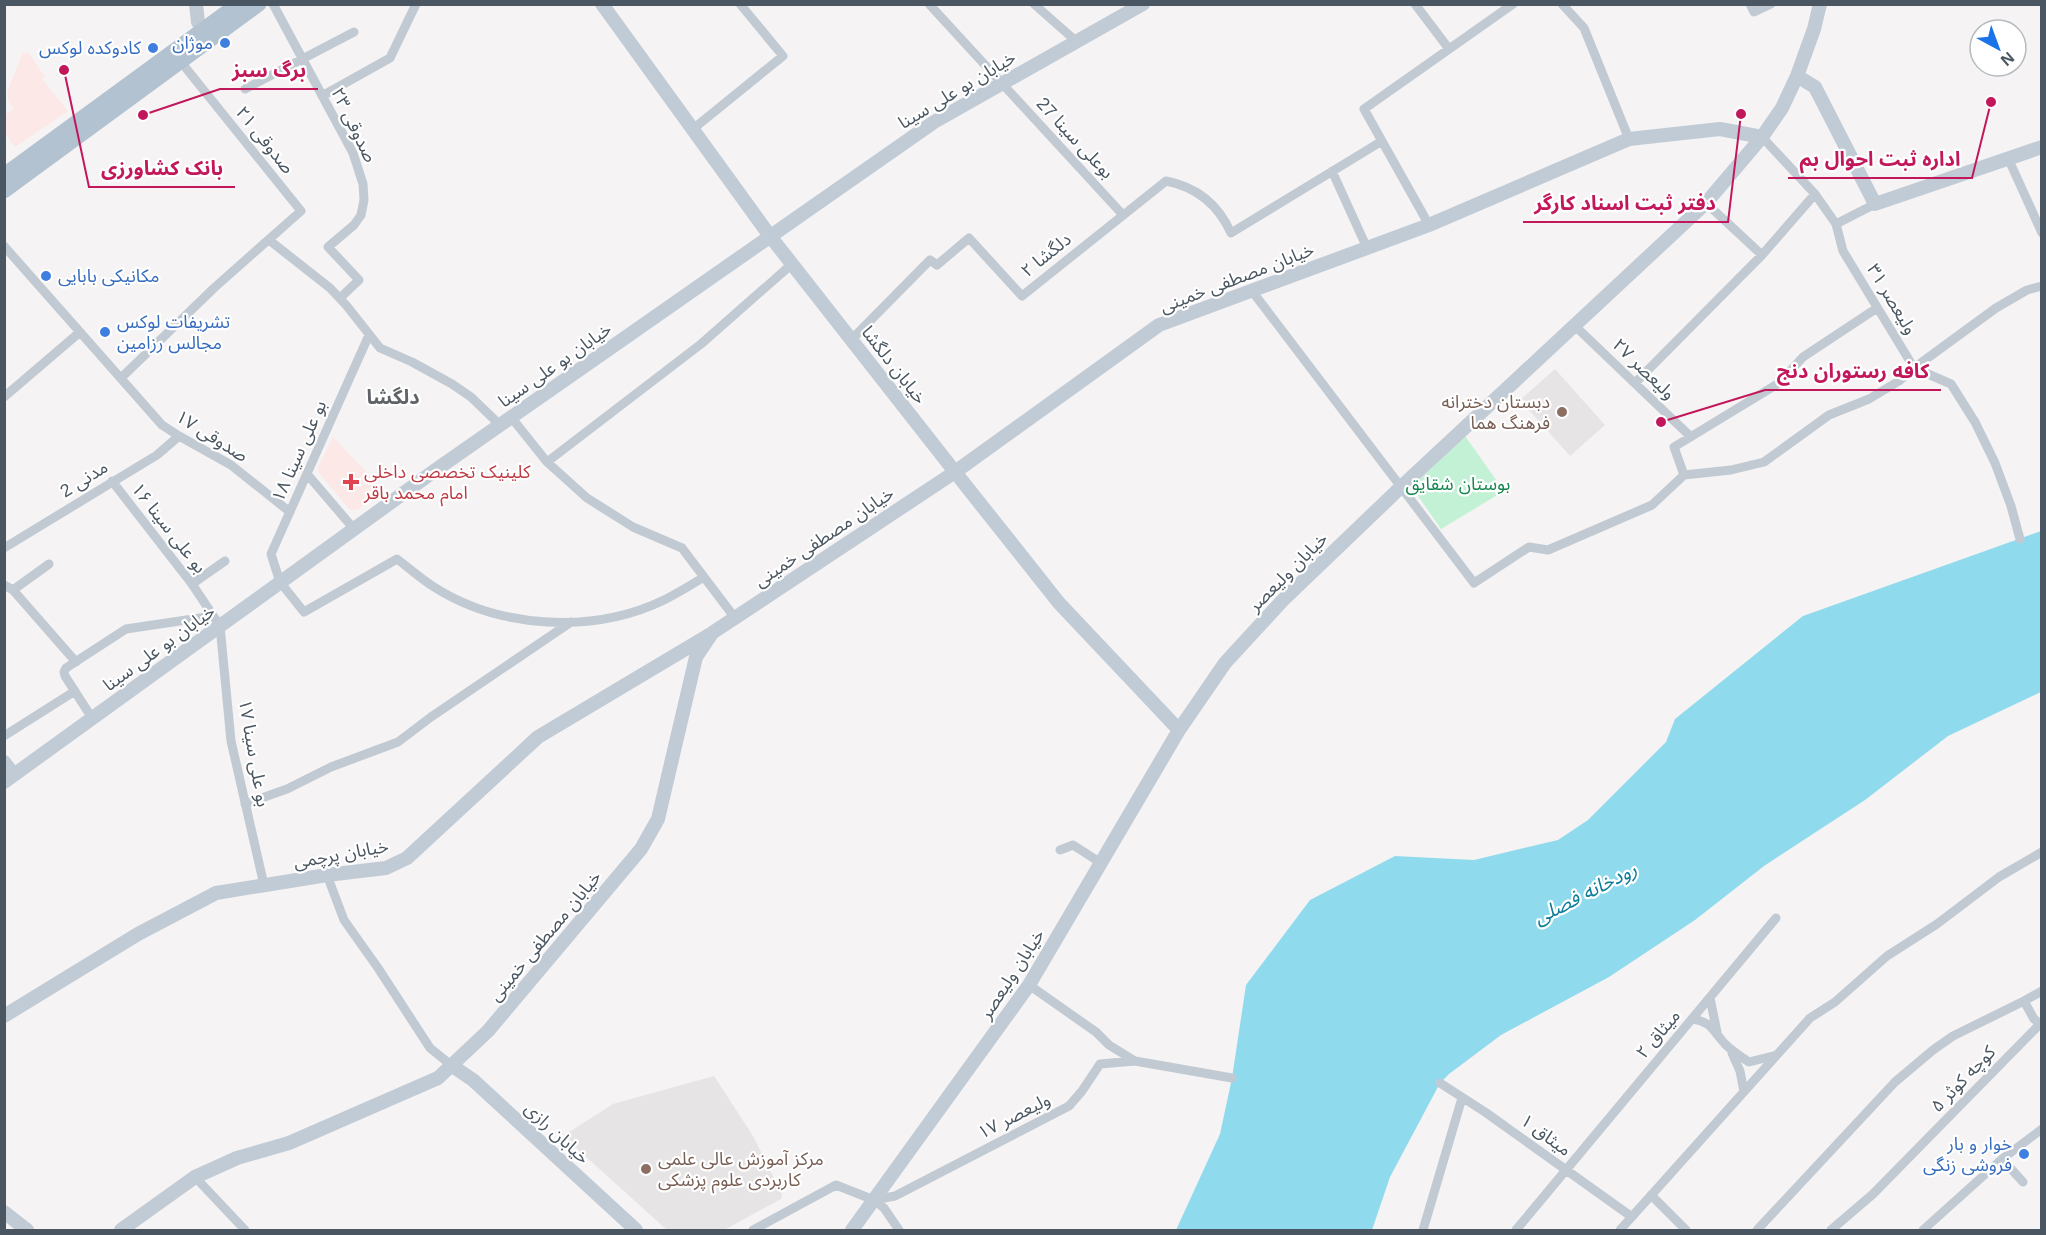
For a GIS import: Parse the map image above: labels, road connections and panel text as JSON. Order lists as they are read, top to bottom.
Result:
{
  "streets": {
    "street": [
      "خیابان بو علی سینا",
      "صدوقی ۲۳",
      "بوعلی سینا 27",
      "صدوقی ۲۱",
      "دلگشا ۲",
      "خیابان مصطفی خمینی",
      "ولیعصر ۳۱",
      "خیابان دلگشا",
      "ولیعصر ۲۷",
      "صدوقی ۱۷",
      "بو علی سینا ۱۸",
      "مدنی 2",
      "بو علی سینا ۱۶",
      "خیابان ولیعصر",
      "بو علی سینا ۱۷",
      "خیابان پرچمی",
      "میثاق ۲",
      "کوچه کوثر ۵",
      "ولیعصر ۱۷",
      "خیابان رازی",
      "میثاق ۱"
    ]
  },
  "crossings": [
    ["خیابان بو علی سینا", "بوعلی سینا 27"],
    ["خیابان بو علی سینا", "خیابان دلگشا"],
    ["خیابان بو علی سینا", "بو علی سینا ۱۸"],
    ["خیابان بو علی سینا", "بو علی سینا ۱۶"],
    ["خیابان بو علی سینا", "بو علی سینا ۱۷"],
    ["بوعلی سینا 27", "دلگشا ۲"],
    ["دلگشا ۲", "خیابان دلگشا"],
    ["خیابان مصطفی خمینی", "ولیعصر ۳۱"],
    ["خیابان مصطفی خمینی", "خیابان دلگشا"],
    ["خیابان مصطفی خمینی", "خیابان ولیعصر"],
    ["خیابان مصطفی خمینی", "خیابان پرچمی"],
    ["خیابان مصطفی خمینی", "خیابان رازی"],
    ["ولیعصر ۳۱", "خیابان ولیعصر"],
    ["خیابان دلگشا", "خیابان ولیعصر"],
    ["ولیعصر ۲۷", "خیابان ولیعصر"],
    ["صدوقی ۱۷", "بو علی سینا ۱۸"],
    ["صدوقی ۱۷", "مدنی 2"],
    ["مدنی 2", "بو علی سینا ۱۶"],
    ["بو علی سینا ۱۶", "بو علی سینا ۱۷"],
    ["خیابان ولیعصر", "ولیعصر ۱۷"],
    ["بو علی سینا ۱۷", "خیابان پرچمی"],
    ["میثاق ۲", "میثاق ۱"]
  ],
  "districts": ["دلگشا"],
  "water": ["رودخانه فصلی"],
  "parks": ["بوستان شقایق"],
  "places": {
    "other": [
      "موژان",
      "کادوکده لوکس",
      "بانک کشاورزی",
      "اداره ثبت احوال بم",
      "دفتر ثبت اسناد کارگر",
      "برگ سبز",
      "مکانیکی بابایی",
      "تشریفات لوکس مجالس رزامین",
      "دبستان دخترانه فرهنگ هما",
      "کافه رستوران دنج",
      "خوار و بار فروشی زنگی",
      "مرکز آموزش عالی علمی کاربردی علوم پزشکی"
    ],
    "health": ["کلینیک تخصصی داخلی امام محمد باقر"]
  },
  "north": "bottom right"
}
